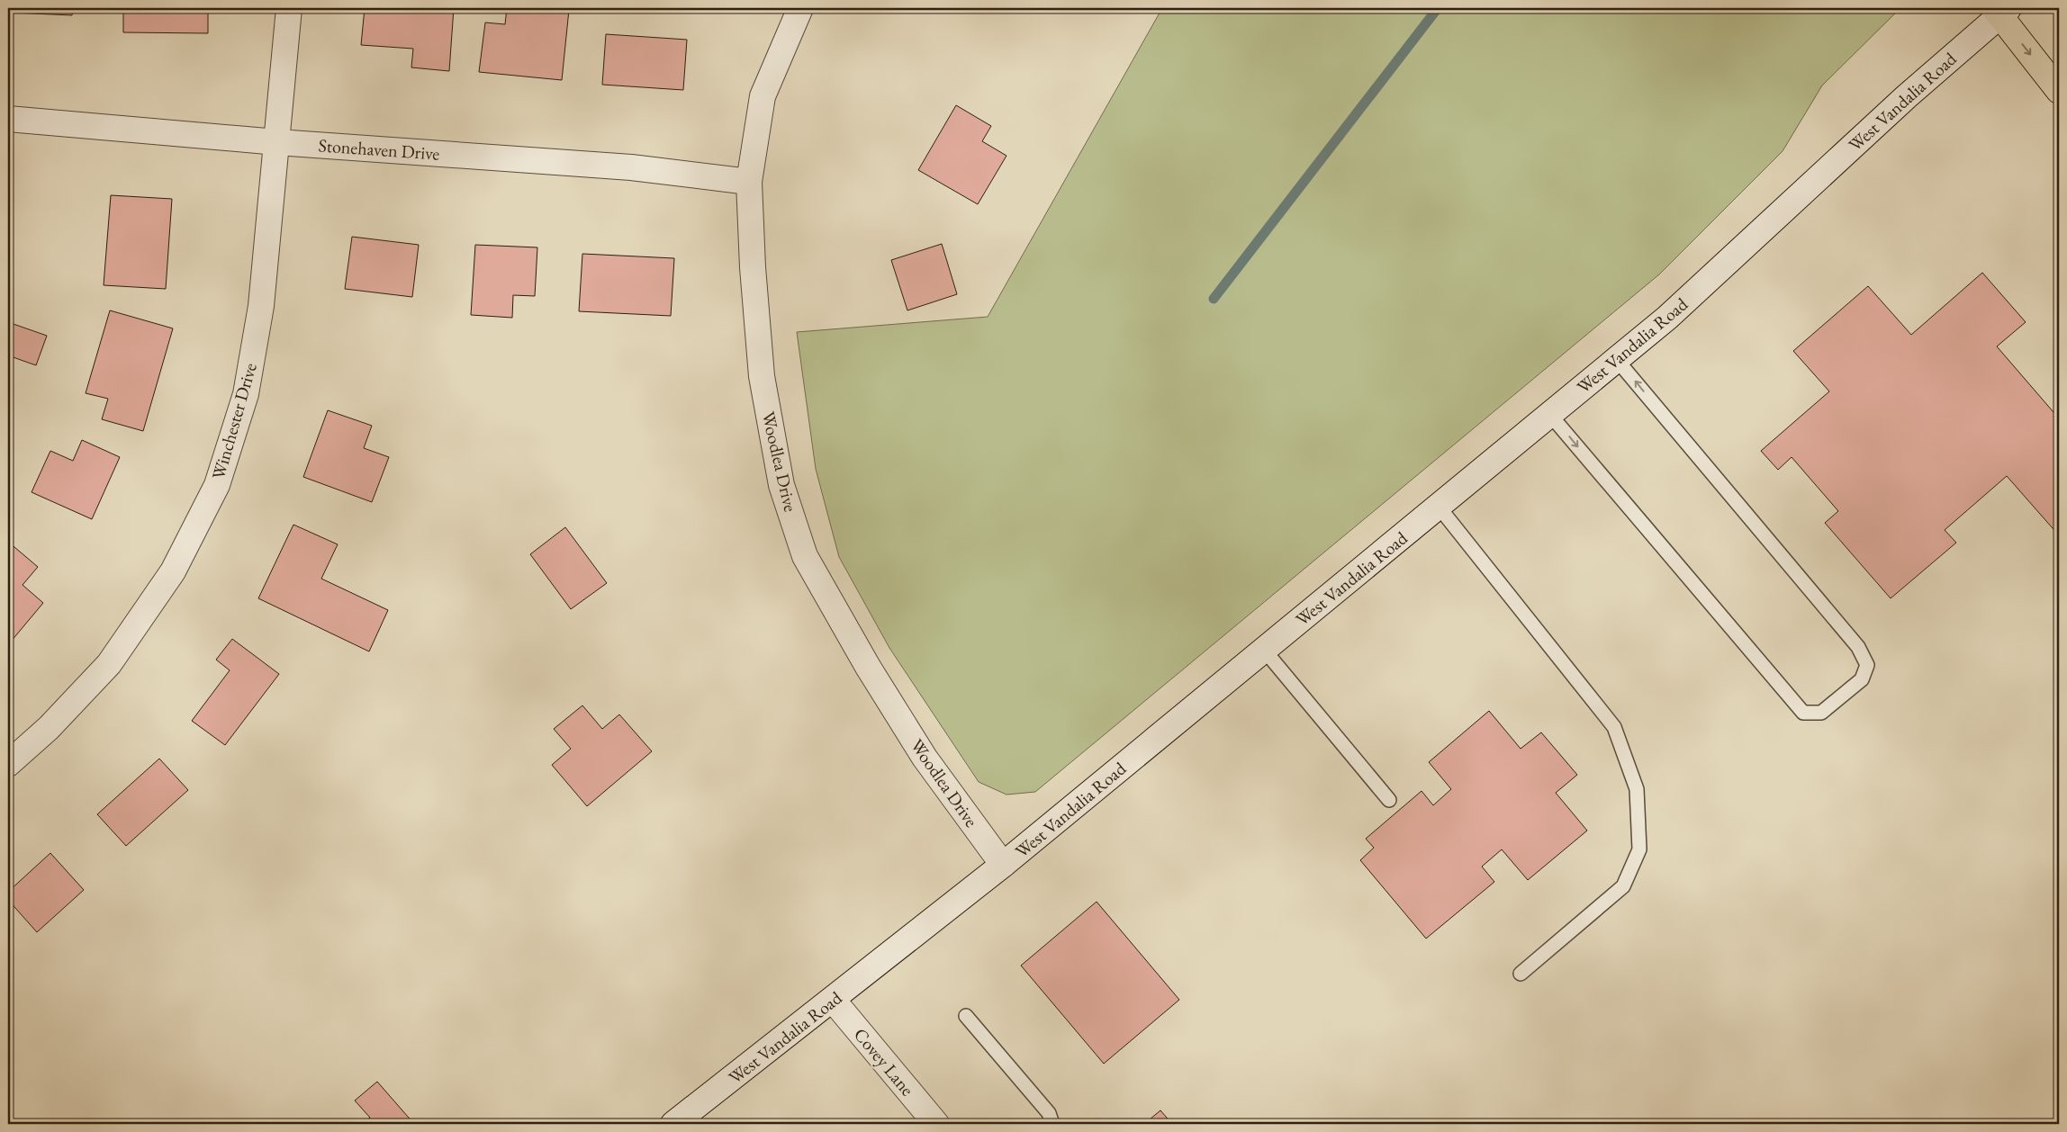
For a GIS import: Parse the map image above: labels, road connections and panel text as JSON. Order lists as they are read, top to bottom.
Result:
{
  "streets": {
    "street": [
      "West Vandalia Road",
      "Stonehaven Drive",
      "Winchester Drive",
      "Woodlea Drive",
      "Covey Lane"
    ]
  },
  "crossings": [
    ["West Vandalia Road", "Woodlea Drive"],
    ["West Vandalia Road", "Covey Lane"],
    ["Stonehaven Drive", "Winchester Drive"],
    ["Stonehaven Drive", "Woodlea Drive"]
  ]
}
